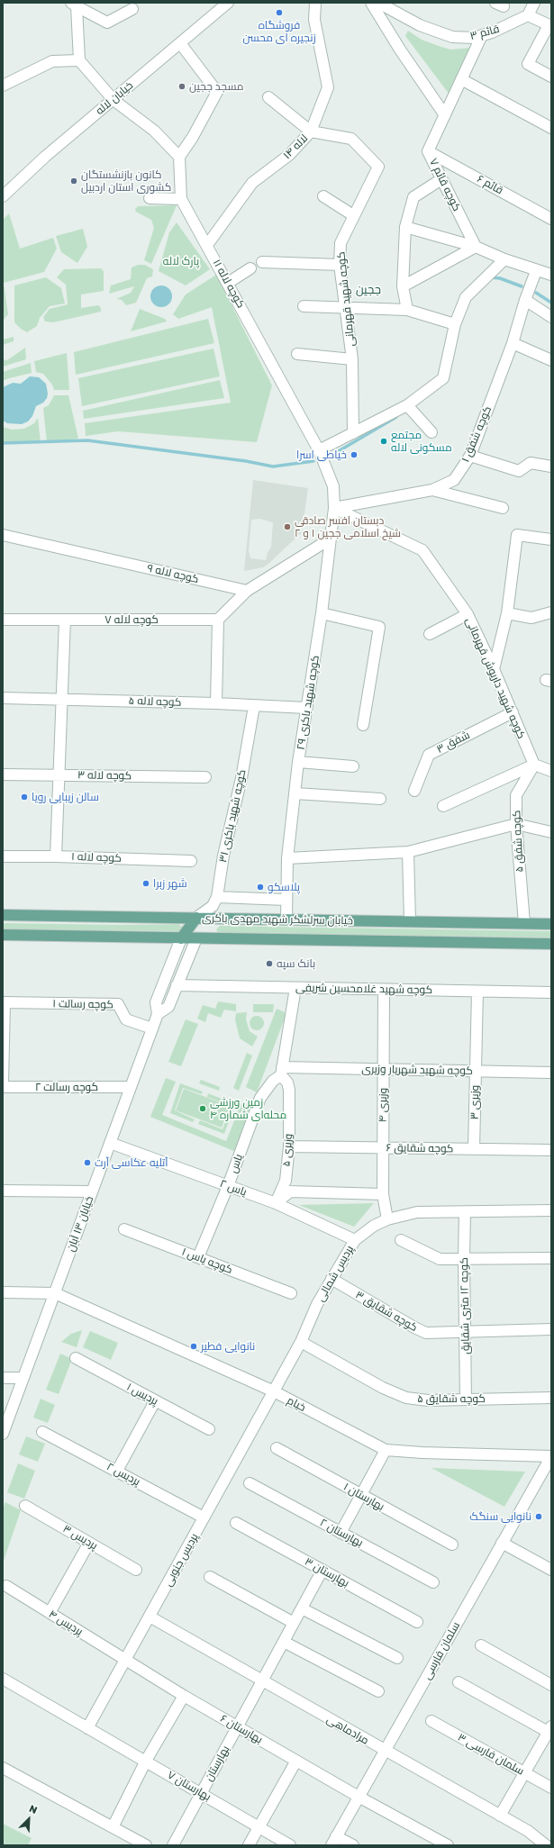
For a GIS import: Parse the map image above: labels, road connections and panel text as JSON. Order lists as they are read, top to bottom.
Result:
{
  "streets": {
    "main road": ["خیابان سرلشکر شهید مهدی باکری"],
    "street": [
      "قائم ۳",
      "خیابان لاله",
      "لاله ۱۴",
      "کوچه قائم ۷",
      "قائم ۶",
      "کوچه لاله ۱۱",
      "کوچه شهید قهرمانی",
      "کوچه شفق ۱",
      "کوچه لاله ۹",
      "کوچه لاله ۷",
      "کوچه شهید داریوش قهرمانی",
      "کوچه لاله ۵",
      "کوچه شهید باکری ۲۹",
      "شفق ۳",
      "کوچه لاله ۳",
      "کوچه شهید باکری ۳۱",
      "کوچه شفق ۵",
      "کوچه لاله ۱",
      "کوچه شهید غلامحسین شریفی",
      "کوچه رسالت ۱",
      "کوچه شهید شهریار وزیری",
      "کوچه رسالت ۲",
      "وزیری ۳",
      "وزیری ۴",
      "کوچه شقایق ۶",
      "وزیری ۵",
      "یاس",
      "یاس ۲",
      "خیابان ۱۳ آبان",
      "کوچه یاس ۱",
      "پردیس شمالی",
      "کوچه ۱۲ متری شقایق",
      "کوچه شقایق ۳",
      "پردیس ۱",
      "کوچه شقایق ۵",
      "خیام",
      "پردیس ۲",
      "بهارستان ۱",
      "بهارستان ۲",
      "پردیس ۳",
      "پردیس جنوبی",
      "بهارستان ۳",
      "پردیس ۴",
      "سلمان فارسی",
      "بهارستان ۶",
      "مرادماهی",
      "سلمان فارسی ۳",
      "بهارستان",
      "بهارستان ۷"
    ]
  },
  "crossings": [
    ["قائم ۳", "کوچه قائم ۷"],
    ["لاله ۱۴", "کوچه لاله ۱۱"],
    ["لاله ۱۴", "کوچه شهید قهرمانی"],
    ["کوچه قائم ۷", "قائم ۶"],
    ["کوچه لاله ۱۱", "کوچه شهید باکری ۲۹"],
    ["کوچه شفق ۱", "کوچه شهید داریوش قهرمانی"],
    ["کوچه شفق ۱", "کوچه شهید باکری ۲۹"],
    ["کوچه شهید داریوش قهرمانی", "کوچه شهید باکری ۲۹"],
    ["کوچه شهید داریوش قهرمانی", "شفق ۳"],
    ["کوچه شهید داریوش قهرمانی", "کوچه شفق ۵"],
    ["کوچه لاله ۵", "کوچه شهید باکری ۲۹"],
    ["کوچه لاله ۵", "کوچه شهید باکری ۳۱"],
    ["کوچه شهید باکری ۲۹", "خیابان سرلشکر شهید مهدی باکری"],
    ["کوچه شفق ۵", "خیابان سرلشکر شهید مهدی باکری"],
    ["خیابان سرلشکر شهید مهدی باکری", "خیابان ۱۳ آبان"],
    ["کوچه شهید غلامحسین شریفی", "وزیری ۳"],
    ["کوچه شهید غلامحسین شریفی", "وزیری ۴"],
    ["کوچه شهید غلامحسین شریفی", "خیابان ۱۳ آبان"],
    ["کوچه رسالت ۱", "خیابان ۱۳ آبان"],
    ["کوچه شهید شهریار وزیری", "وزیری ۳"],
    ["کوچه شهید شهریار وزیری", "وزیری ۴"],
    ["کوچه شهید شهریار وزیری", "وزیری ۵"],
    ["کوچه شهید شهریار وزیری", "یاس"],
    ["کوچه رسالت ۲", "خیابان ۱۳ آبان"],
    ["وزیری ۳", "کوچه شقایق ۶"],
    ["وزیری ۴", "کوچه شقایق ۶"],
    ["وزیری ۴", "پردیس شمالی"],
    ["کوچه شقایق ۶", "وزیری ۵"],
    ["وزیری ۵", "یاس"],
    ["وزیری ۵", "یاس ۲"],
    ["یاس", "یاس ۲"],
    ["یاس", "کوچه یاس ۱"],
    ["یاس ۲", "خیابان ۱۳ آبان"],
    ["یاس ۲", "پردیس شمالی"],
    ["خیابان ۱۳ آبان", "خیام"],
    ["پردیس شمالی", "کوچه ۱۲ متری شقایق"],
    ["پردیس شمالی", "کوچه شقایق ۳"],
    ["پردیس شمالی", "کوچه شقایق ۵"],
    ["پردیس شمالی", "خیام"],
    ["پردیس شمالی", "پردیس جنوبی"],
    ["کوچه ۱۲ متری شقایق", "کوچه شقایق ۳"],
    ["کوچه ۱۲ متری شقایق", "کوچه شقایق ۵"],
    ["خیام", "پردیس جنوبی"],
    ["خیام", "سلمان فارسی"],
    ["پردیس ۲", "پردیس جنوبی"],
    ["پردیس جنوبی", "پردیس ۴"],
    ["پردیس جنوبی", "بهارستان ۶"],
    ["پردیس جنوبی", "مرادماهی"],
    ["پردیس جنوبی", "بهارستان ۷"],
    ["بهارستان ۳", "بهارستان"],
    ["پردیس ۴", "بهارستان ۶"],
    ["سلمان فارسی", "بهارستان ۶"],
    ["سلمان فارسی", "مرادماهی"],
    ["بهارستان ۶", "بهارستان"],
    ["مرادماهی", "بهارستان"],
    ["بهارستان", "بهارستان ۷"]
  ],
  "districts": ["ججین"],
  "parks": ["پارک لاله"],
  "places": [
    "فروشگاه زنجیره ای محسن",
    "مسجد ججین",
    "کانون بازنشستگان کشوری استان اردبیل",
    "مجتمع مسکونی لاله",
    "خیاطی اسرا",
    "دبستان افسر صادقی شیخ اسلامی ججین ۱ و ۲",
    "سالن زیبایی رویا",
    "شهر زبرا",
    "پلاسکو",
    "بانک سپه",
    "زمین ورزشی محله‌ای شماره ۴",
    "آتلیه عکاسی آرت",
    "نانوایی فطیر",
    "نانوایی سنگک"
  ],
  "north": "top right"
}
